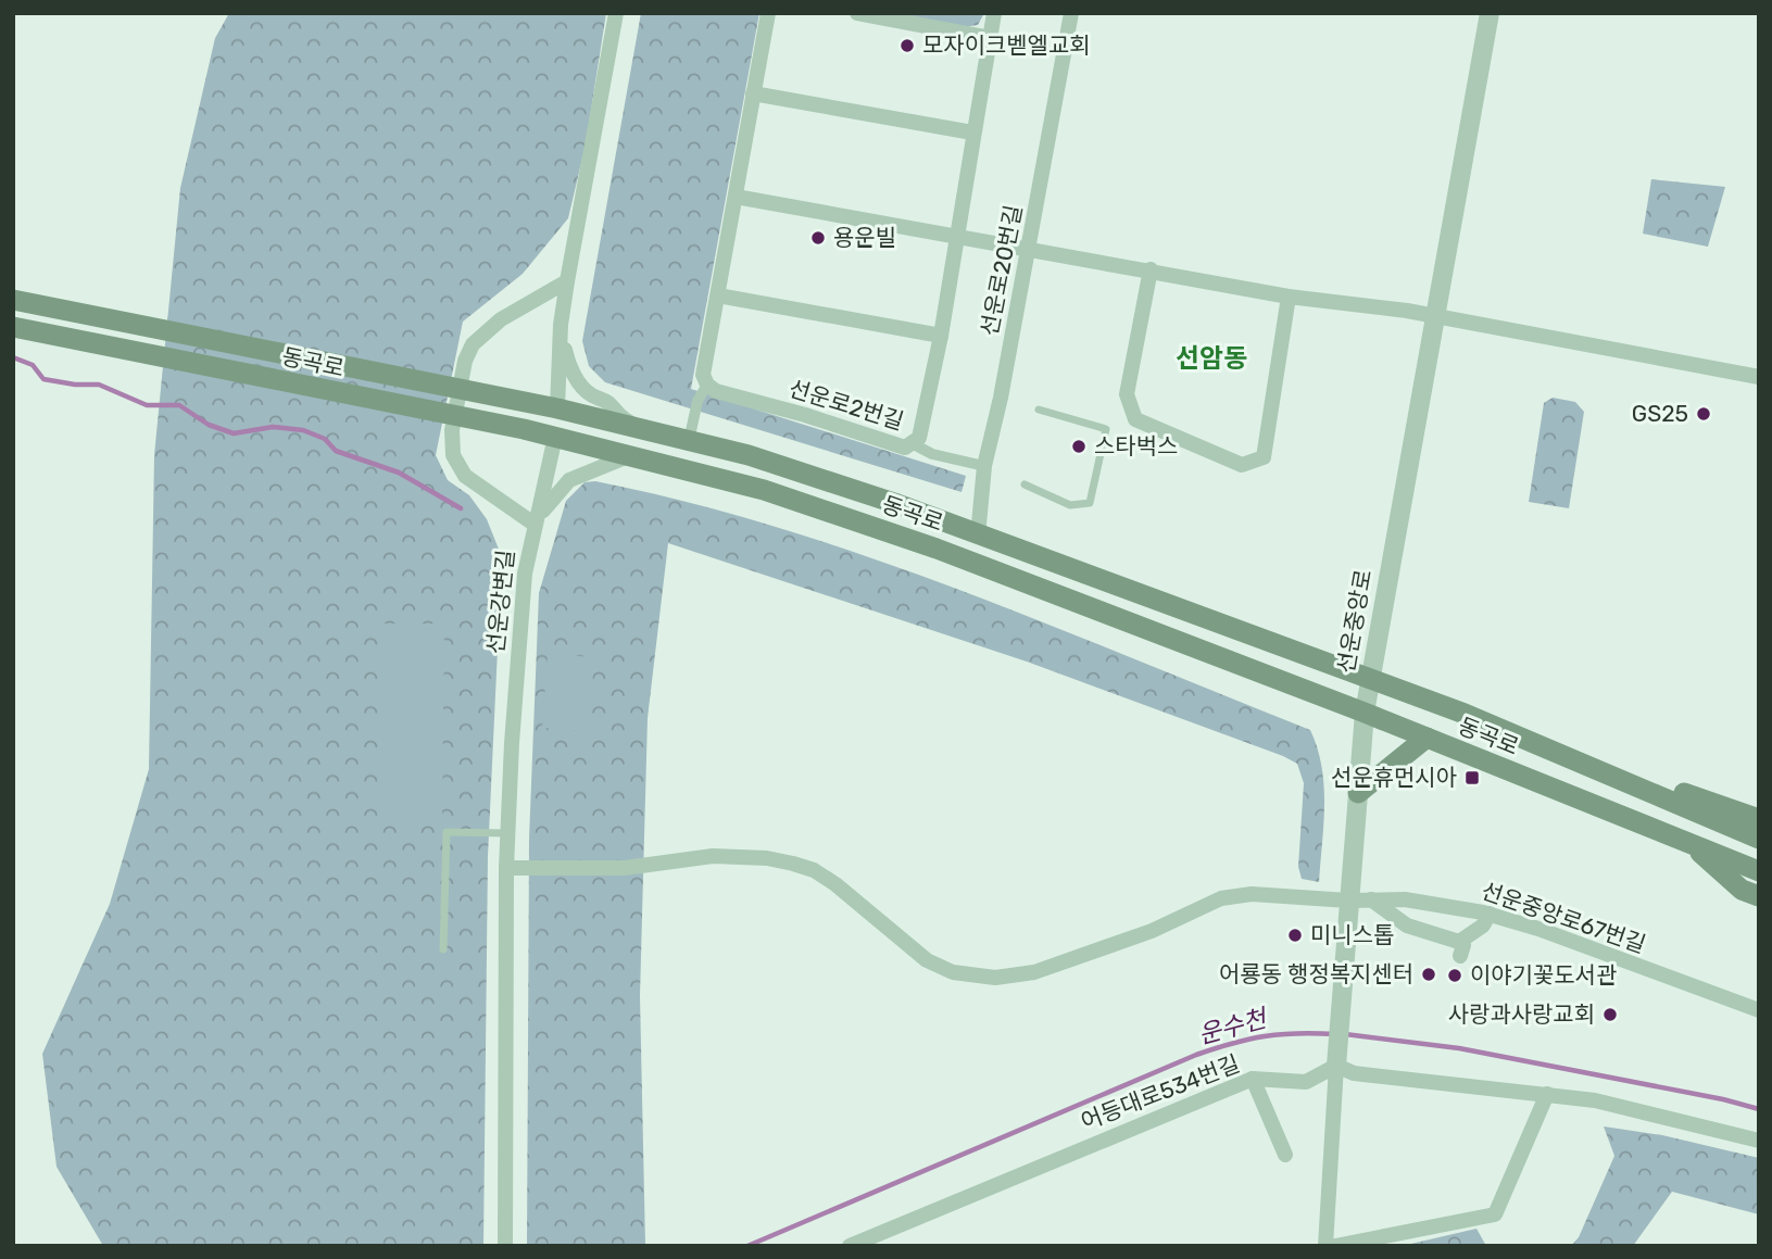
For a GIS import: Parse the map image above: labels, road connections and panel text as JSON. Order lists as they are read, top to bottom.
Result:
{
  "streets": {
    "main road": ["동곡로"],
    "street": [
      "선운로20번길",
      "선운로2번길",
      "선운강변길",
      "선운중앙로",
      "선운중앙로67번길",
      "어등대로534번길"
    ]
  },
  "crossings": [
    ["선운로20번길", "동곡로"],
    ["동곡로", "선운중앙로"],
    ["선운강변길", "선운중앙로67번길"],
    ["선운중앙로", "선운중앙로67번길"],
    ["선운중앙로", "어등대로534번길"]
  ],
  "districts": ["선암동"],
  "water": ["운수천"],
  "places": {
    "other": [
      "모자이크벧엘교회",
      "용운빌",
      "GS25",
      "스타벅스",
      "미니스톱",
      "어룡동 행정복지센터",
      "이야기꽃도서관",
      "사랑과사랑교회"
    ],
    "transit": ["선운휴먼시아"]
  }
}
